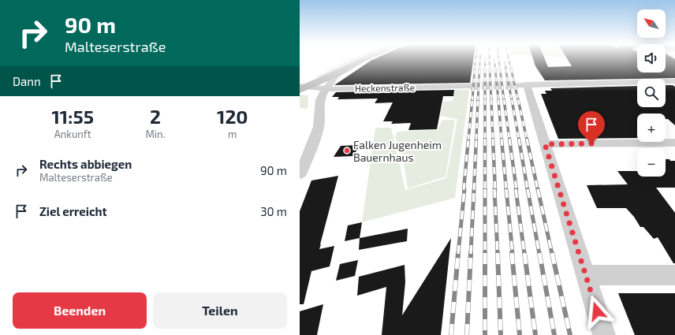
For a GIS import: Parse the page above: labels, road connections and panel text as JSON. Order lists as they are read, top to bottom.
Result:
{
  "streets": {
    "street": ["Heckenstraße"]
  },
  "places": ["Falken Jugenheim Bauernhaus"],
  "north": "top left",
  "page": {
    "turn": ["90 m", "Malteserstraße"],
    "map_buttons": ["+", "−"],
    "then": "Dann",
    "eta": [
      "11:55",
      "Ankunft",
      "2",
      "Min.",
      "120",
      "m"
    ],
    "list": [
      {
        "name": "Rechts abbiegen",
        "note": "Malteserstraße",
        "value": "90 m"
      },
      {
        "name": "Ziel erreicht",
        "value": "30 m"
      }
    ],
    "buttons": ["Beenden", "Teilen"]
  }
}
